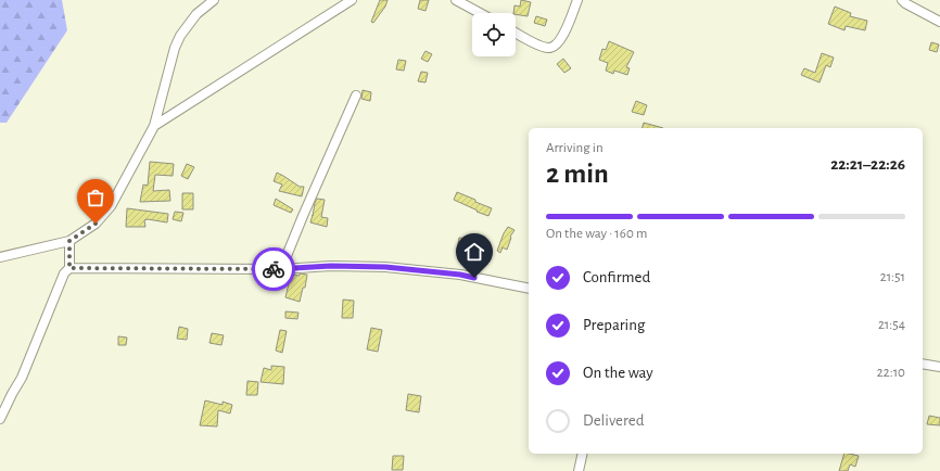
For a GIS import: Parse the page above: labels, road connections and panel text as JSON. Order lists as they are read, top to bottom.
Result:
{
  "page": {
    "heading": ["2 min", "Arriving in", "22:21–22:26"],
    "bar": "On the way · 160 m",
    "list": [
      ["Confirmed", "21:51"],
      ["Preparing", "21:54"],
      ["On the way", "22:10"],
      "Delivered"
    ]
  }
}
